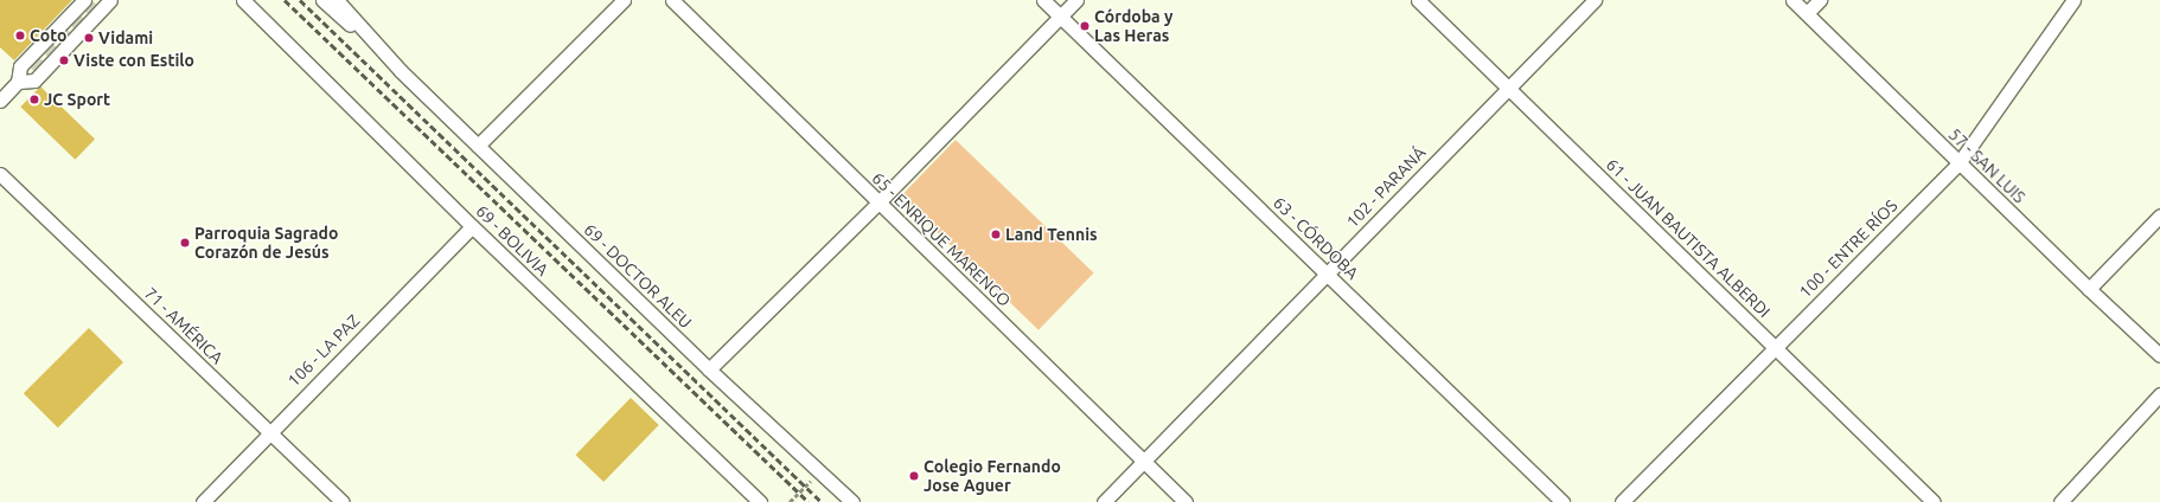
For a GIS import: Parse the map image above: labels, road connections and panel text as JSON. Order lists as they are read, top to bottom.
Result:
{
  "streets": {
    "street": [
      "57 - SAN LUIS",
      "102 - PARANÁ",
      "63 - CÓRDOBA",
      "61 - JUAN BAUTISTA ALBERDI",
      "65 - ENRIQUE MARENGO",
      "69 - BOLIVIA",
      "100 - ENTRE RÍOS",
      "69 - DOCTOR ALEU",
      "71 - AMÉRICA",
      "106 - LA PAZ"
    ]
  },
  "crossings": [
    ["57 - SAN LUIS", "100 - ENTRE RÍOS"],
    ["102 - PARANÁ", "63 - CÓRDOBA"],
    ["102 - PARANÁ", "61 - JUAN BAUTISTA ALBERDI"],
    ["102 - PARANÁ", "65 - ENRIQUE MARENGO"],
    ["61 - JUAN BAUTISTA ALBERDI", "100 - ENTRE RÍOS"],
    ["69 - BOLIVIA", "106 - LA PAZ"],
    ["71 - AMÉRICA", "106 - LA PAZ"]
  ],
  "places": [
    "Córdoba y Las Heras",
    "Coto",
    "Vidami",
    "Viste con Estilo",
    "JC Sport",
    "Land Tennis",
    "Parroquia Sagrado Corazón de Jesús",
    "Colegio Fernando Jose Aguer"
  ]
}
